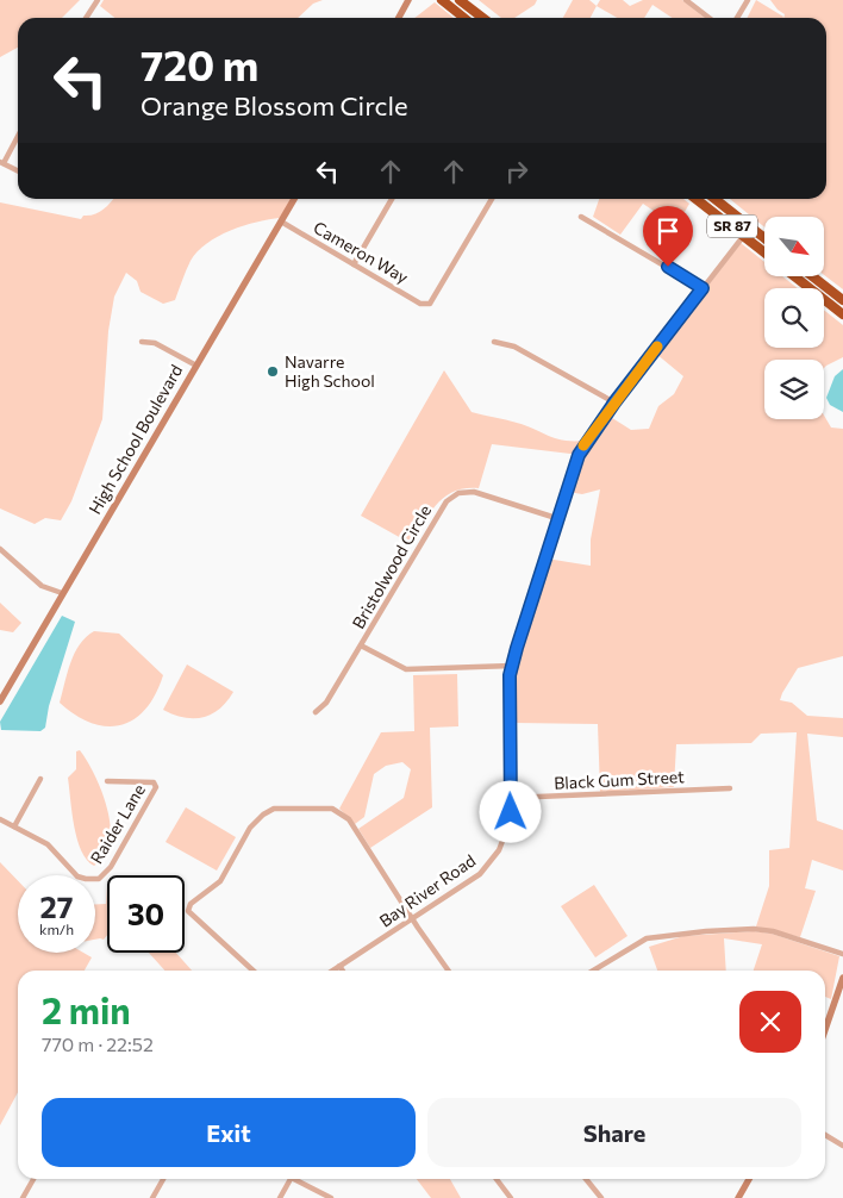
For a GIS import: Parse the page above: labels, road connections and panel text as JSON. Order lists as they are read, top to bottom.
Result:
{
  "streets": {
    "highway": ["SR 87"],
    "street": [
      "Cameron Way",
      "High School Boulevard",
      "Bristolwood Circle",
      "Black Gum Street",
      "Raider Lane",
      "Bay River Road"
    ]
  },
  "crossings": [
    ["SR 87", "Bay River Road"],
    ["Cameron Way", "High School Boulevard"],
    ["Bristolwood Circle", "Bay River Road"],
    ["Black Gum Street", "Bay River Road"]
  ],
  "places": ["Navarre High School"],
  "north": "bottom right",
  "page": {
    "turn": ["720 m", "Orange Blossom Circle"],
    "speed": "27 km/h",
    "limit": "30",
    "heading": ["2 min", "770 m · 22:52"],
    "buttons": ["Exit", "Share"]
  }
}
